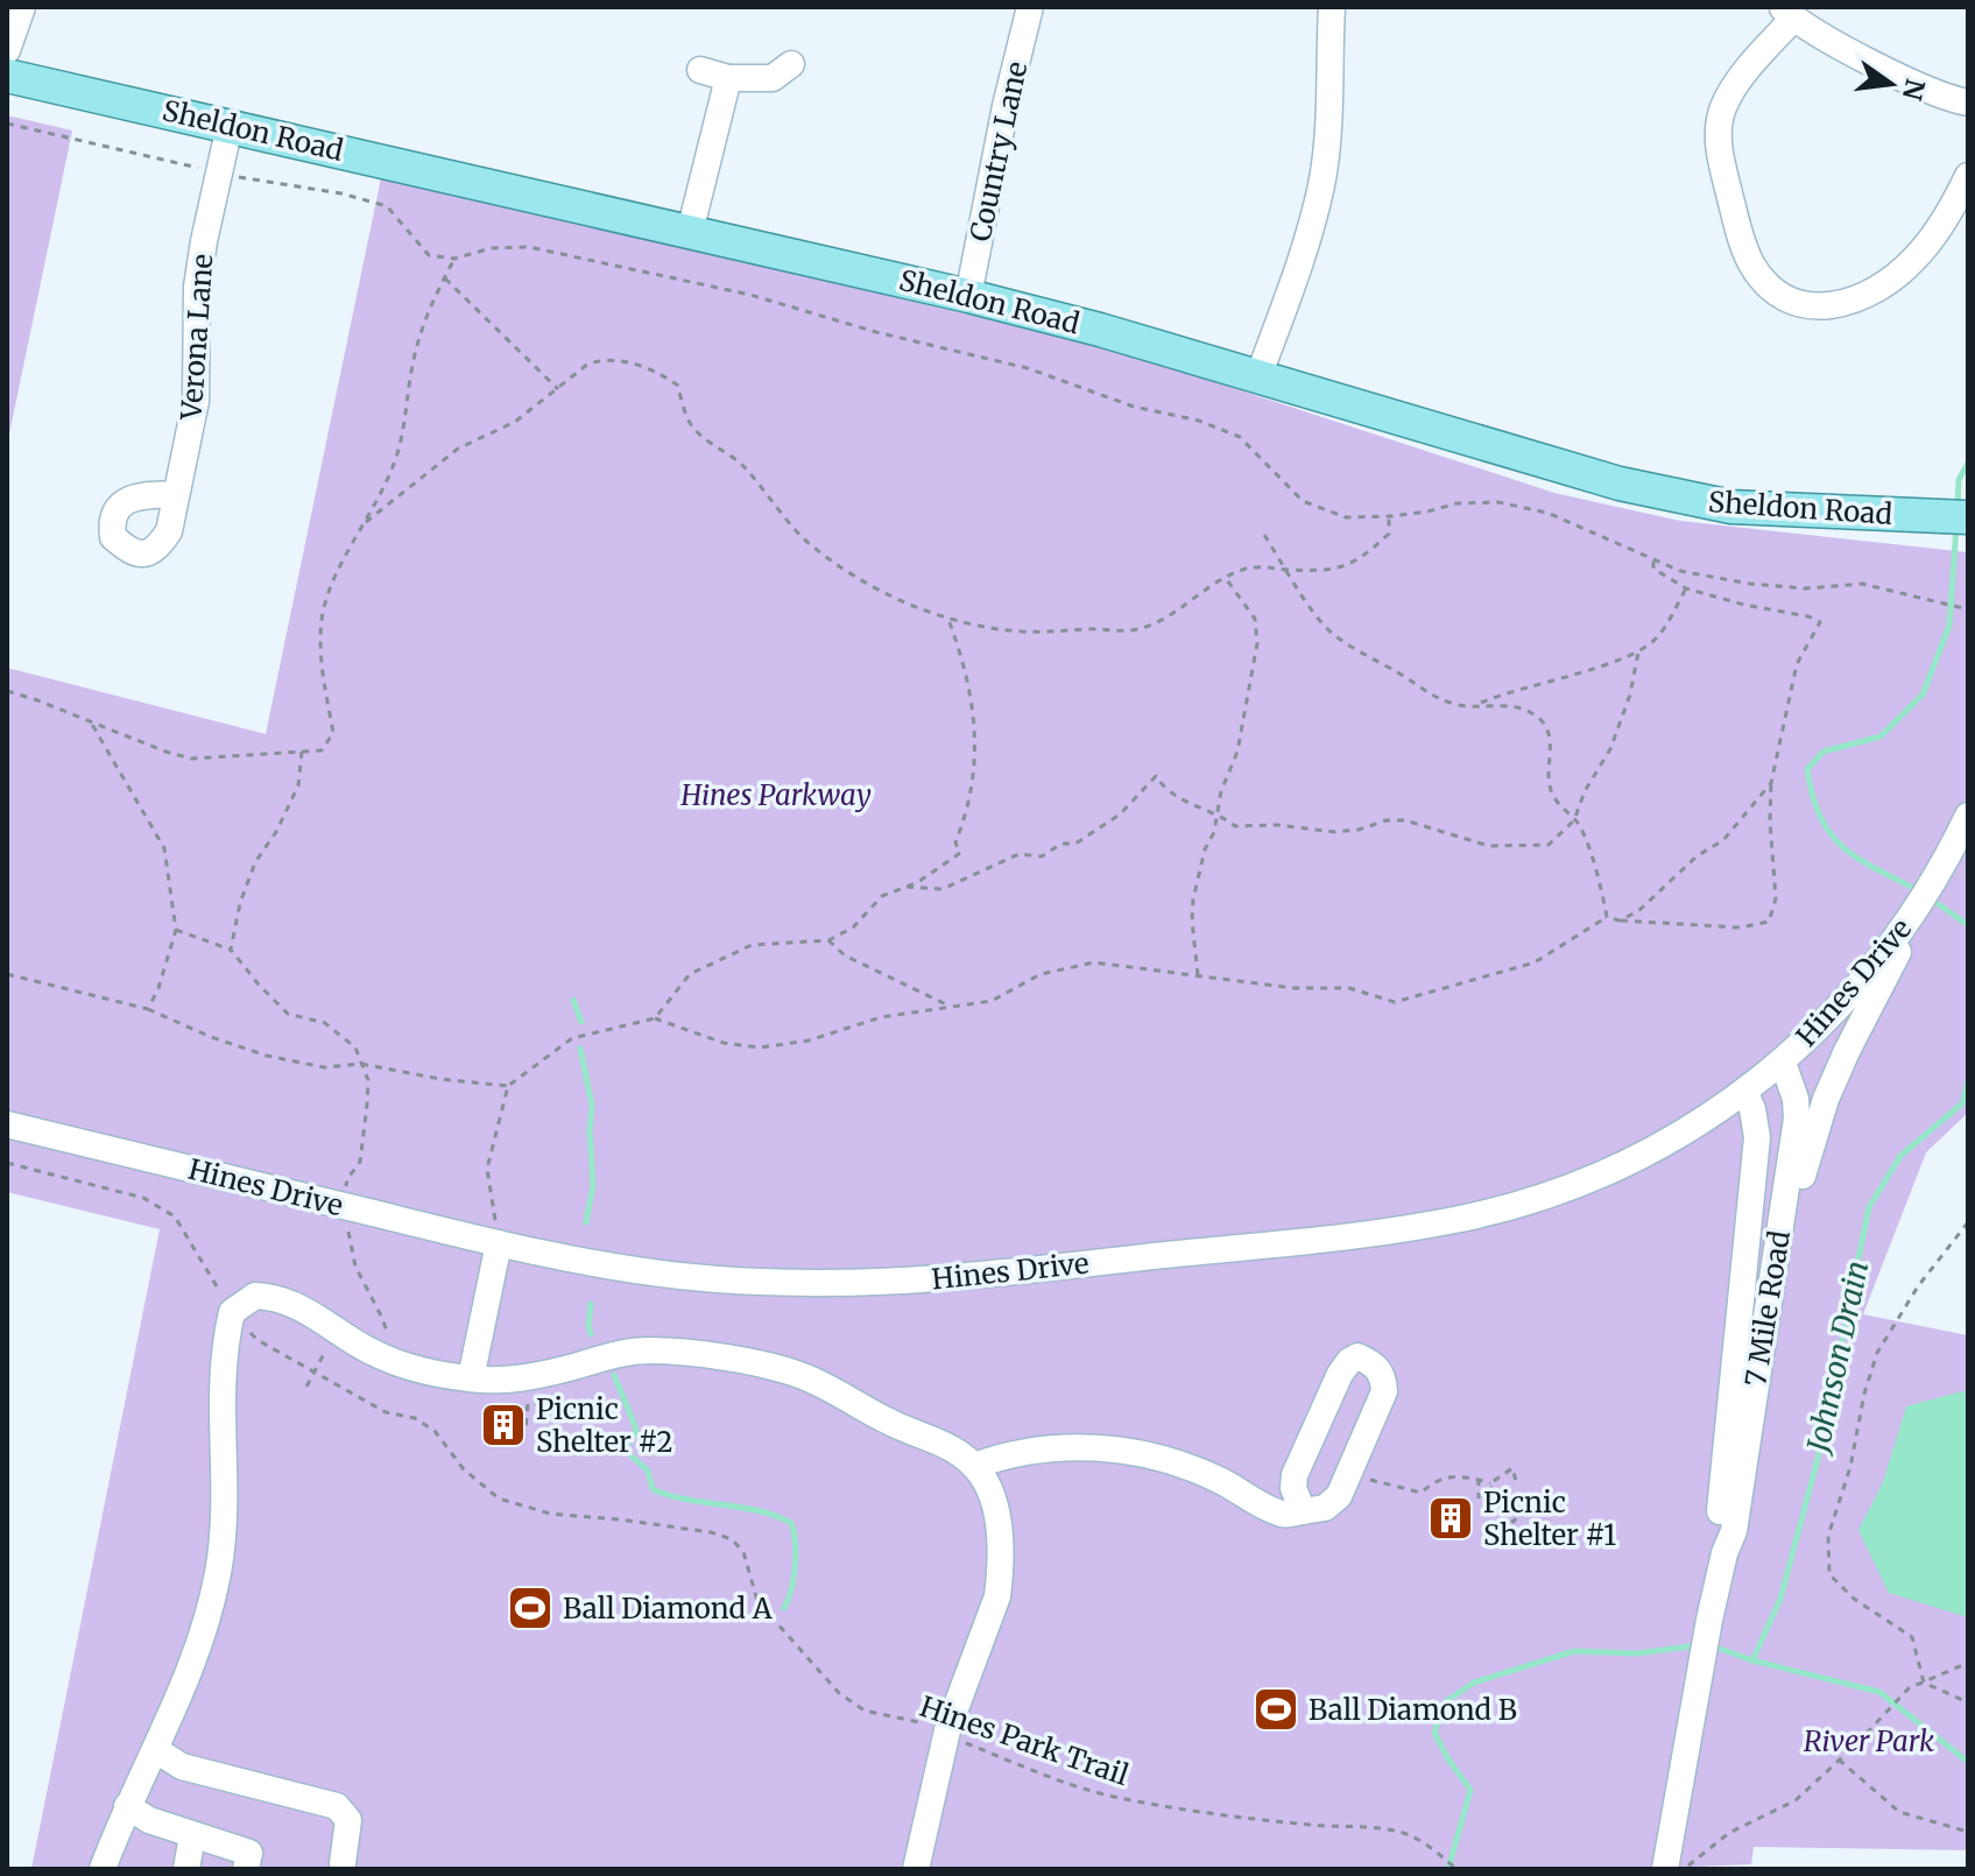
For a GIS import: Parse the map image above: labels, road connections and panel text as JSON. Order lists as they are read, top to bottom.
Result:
{
  "streets": {
    "main road": ["Sheldon Road"],
    "street": [
      "Country Lane",
      "Verona Lane",
      "Hines Drive",
      "7 Mile Road"
    ],
    "path": ["Hines Park Trail"]
  },
  "crossings": [
    ["Sheldon Road", "Country Lane"],
    ["Sheldon Road", "Verona Lane"],
    ["Hines Drive", "7 Mile Road"]
  ],
  "water": ["Johnson Drain"],
  "parks": ["Hines Parkway", "River Park"],
  "places": {
    "building": ["Picnic Shelter #2", "Picnic Shelter #1"],
    "sports": ["Ball Diamond A", "Ball Diamond B"]
  },
  "north": "right"
}
